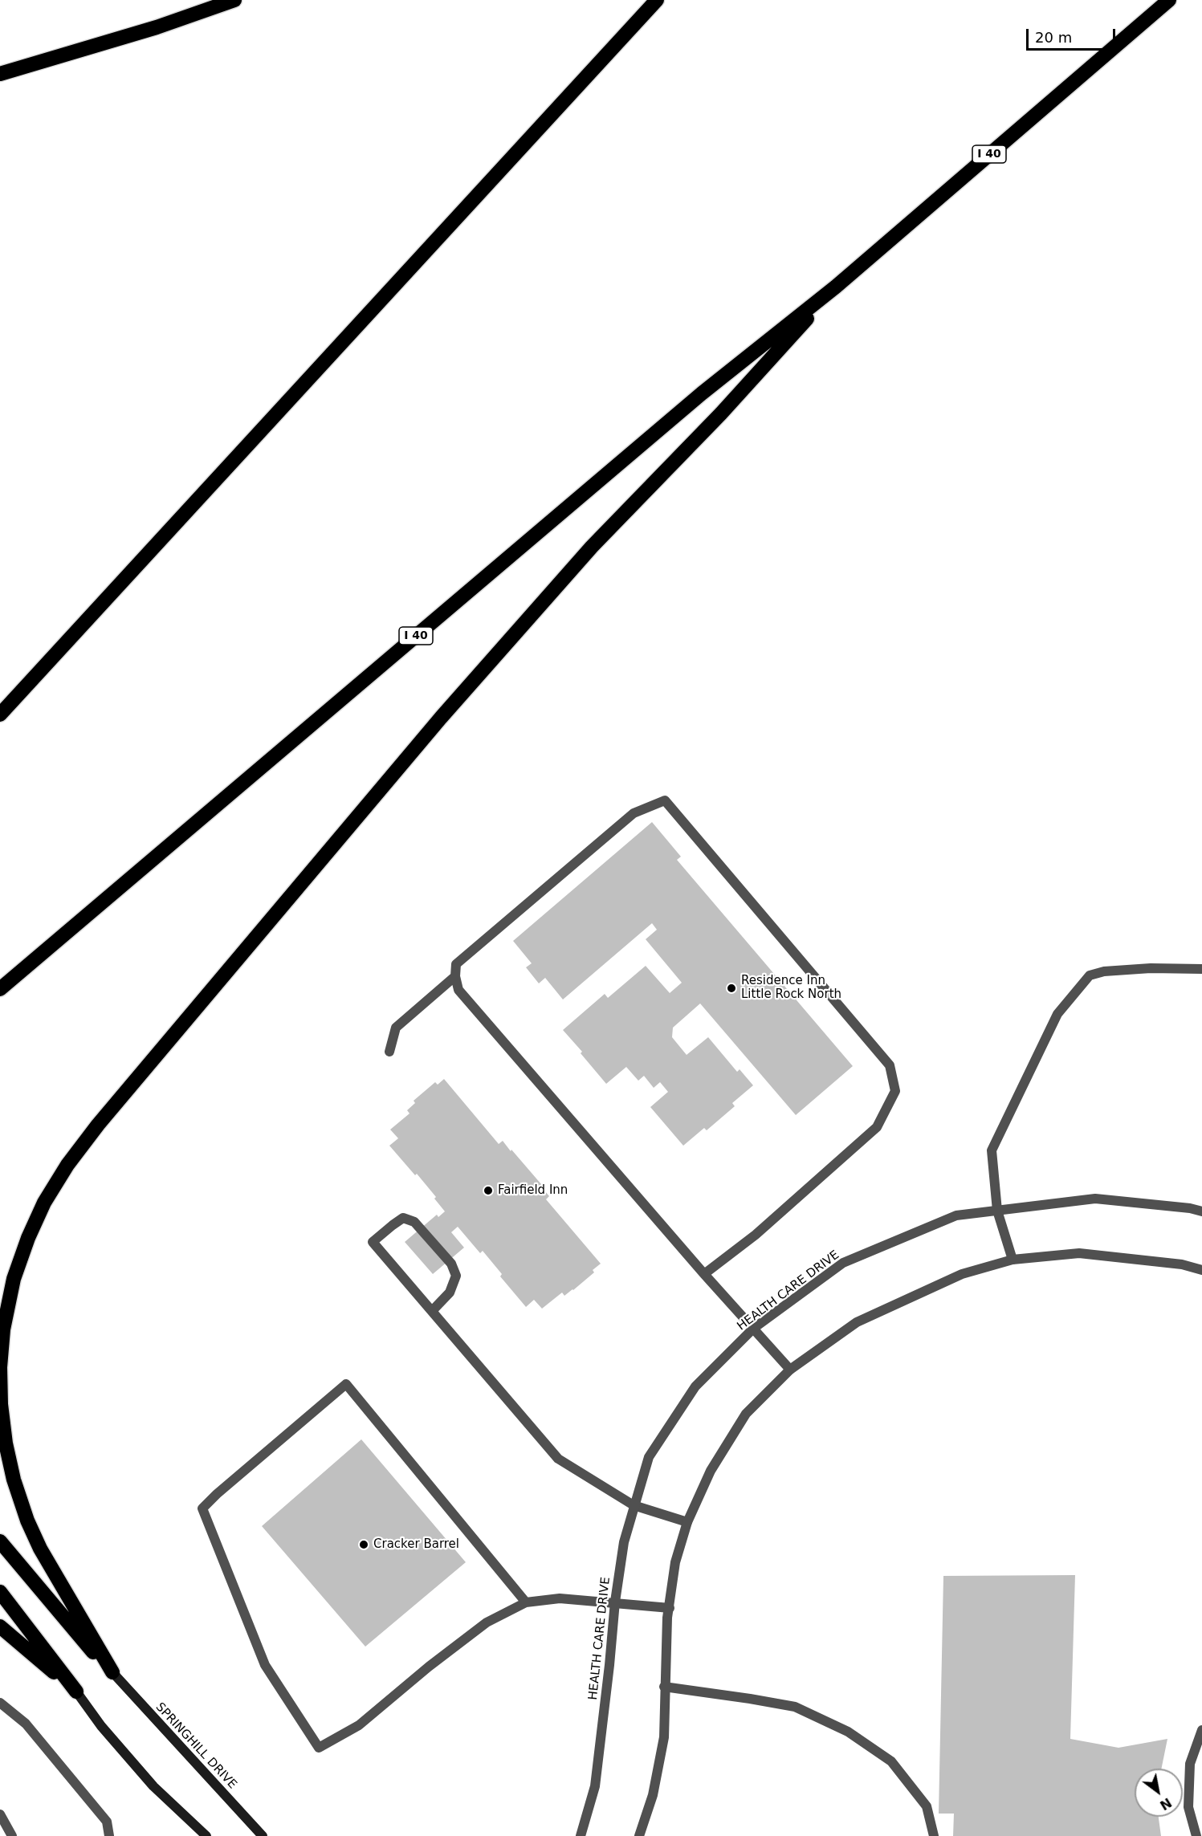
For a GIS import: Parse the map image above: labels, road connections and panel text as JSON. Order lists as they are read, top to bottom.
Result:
{
  "streets": {
    "highway": ["I 40"],
    "main road": ["SPRINGHILL DRIVE"],
    "street": ["HEALTH CARE DRIVE"]
  },
  "places": ["Residence Inn Little Rock North", "Fairfield Inn", "Cracker Barrel"],
  "scale_bar": "20 m",
  "north": "bottom right"
}
